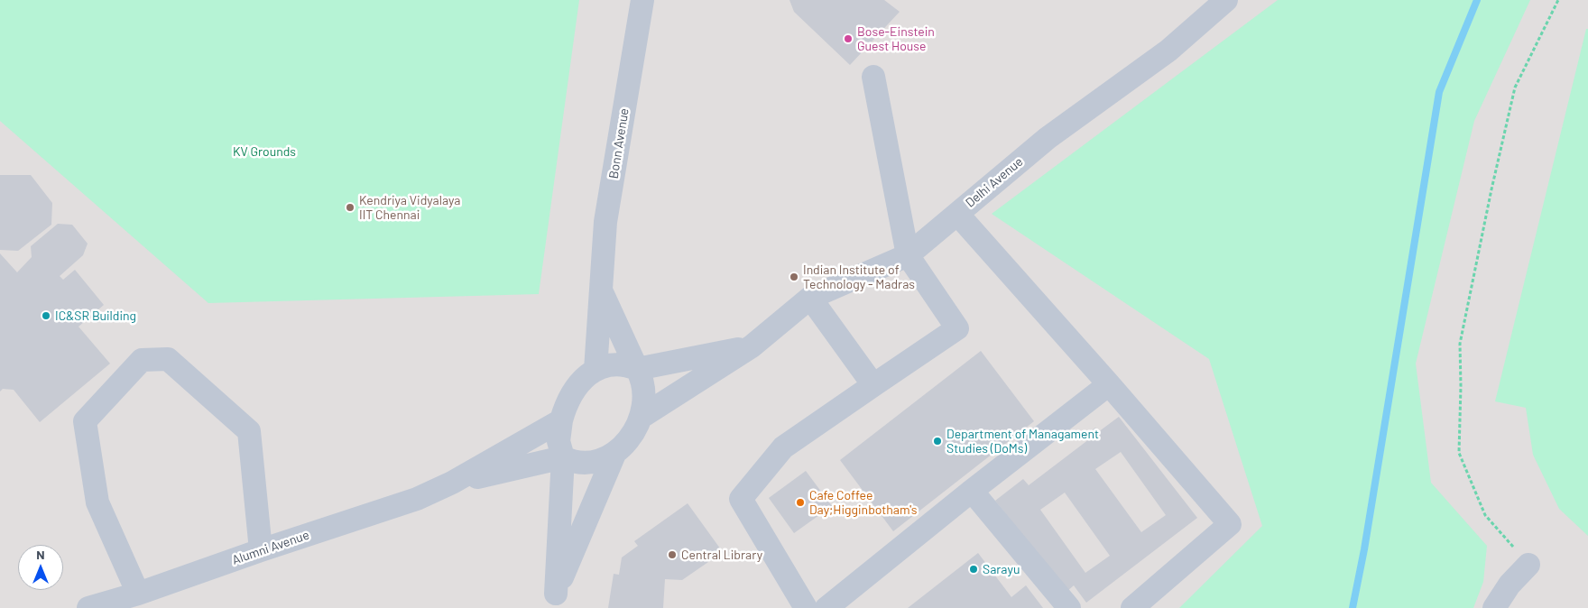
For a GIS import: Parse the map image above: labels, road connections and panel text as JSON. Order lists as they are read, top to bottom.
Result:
{
  "streets": {
    "street": ["Bonn Avenue", "Delhi Avenue", "Alumni Avenue"]
  },
  "crossings": [
    ["Bonn Avenue", "Delhi Avenue"]
  ],
  "parks": ["KV Grounds"],
  "places": [
    "Bose-Einstein Guest House",
    "Kendriya Vidyalaya IIT Chennai",
    "Indian Institute of Technology - Madras",
    "IC&SR Building",
    "Department of Managament Studies (DoMs)",
    "Cafe Coffee Day;Higginbotham's",
    "Central Library",
    "Sarayu"
  ],
  "north": "top"
}
